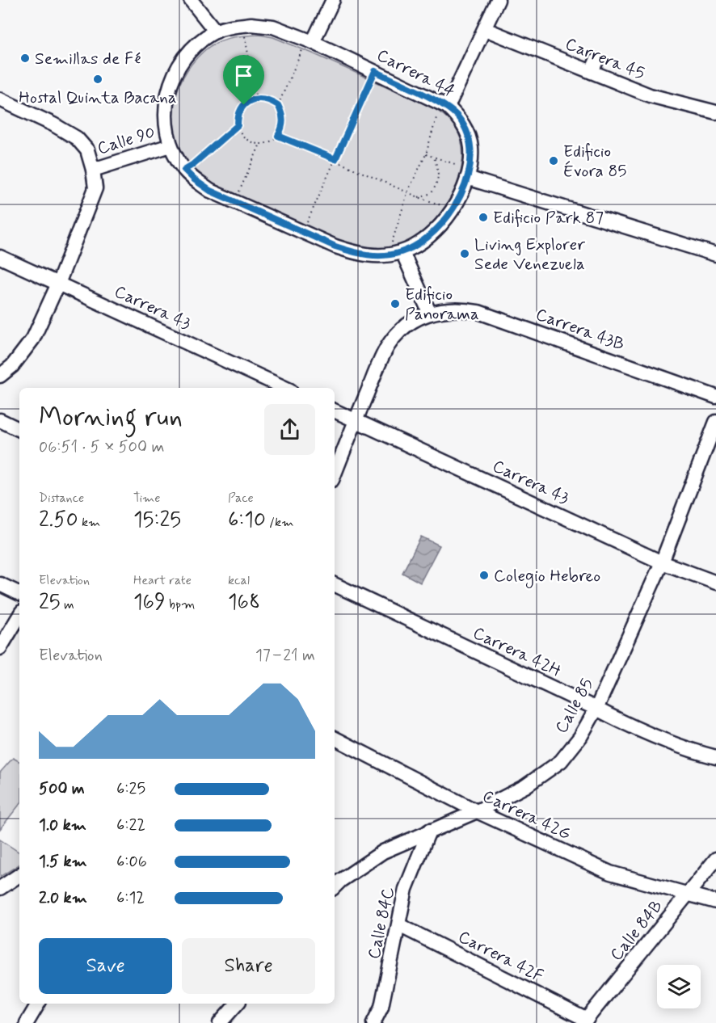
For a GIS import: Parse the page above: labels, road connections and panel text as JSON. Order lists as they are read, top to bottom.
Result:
{
  "streets": {
    "street": [
      "Carrera 45",
      "Carrera 44",
      "Calle 90",
      "Carrera 43",
      "Carrera 43B",
      "Carrera 42H",
      "Calle 85",
      "Carrera 42G",
      "Calle 84C",
      "Calle 84B",
      "Carrera 42F"
    ]
  },
  "crossings": [
    ["Carrera 44", "Calle 90"],
    ["Calle 90", "Carrera 43"],
    ["Carrera 43", "Calle 85"],
    ["Carrera 42H", "Calle 85"],
    ["Calle 85", "Carrera 42G"],
    ["Calle 85", "Calle 84C"],
    ["Carrera 42G", "Calle 84B"],
    ["Calle 84C", "Carrera 42F"],
    ["Calle 84B", "Carrera 42F"]
  ],
  "places": [
    "Semillas de Fé",
    "Hostal Quinta Bacana",
    "Edificio Évora 85",
    "Edificio Park 87",
    "Living Explorer Sede Venezuela",
    "Edificio Panorama",
    "Colegio Hebreo"
  ],
  "page": {
    "heading": ["Morning run", "06:51 · 5 × 500 m"],
    "stats": [
      ["Distance", "2.50 km"],
      ["Time", "15:25"],
      ["Pace", "6:10 /km"],
      ["Elevation", "25 m"],
      ["Heart rate", "169 bpm"],
      ["kcal", "168"]
    ],
    "chart": ["Elevation", "17–21 m"],
    "list": [
      {
        "name": "500 m",
        "note": "6:25"
      },
      {
        "name": "1.0 km",
        "note": "6:22"
      },
      {
        "name": "1.5 km",
        "note": "6:06"
      },
      {
        "name": "2.0 km",
        "note": "6:12"
      }
    ],
    "buttons": ["Save", "Share"]
  }
}
